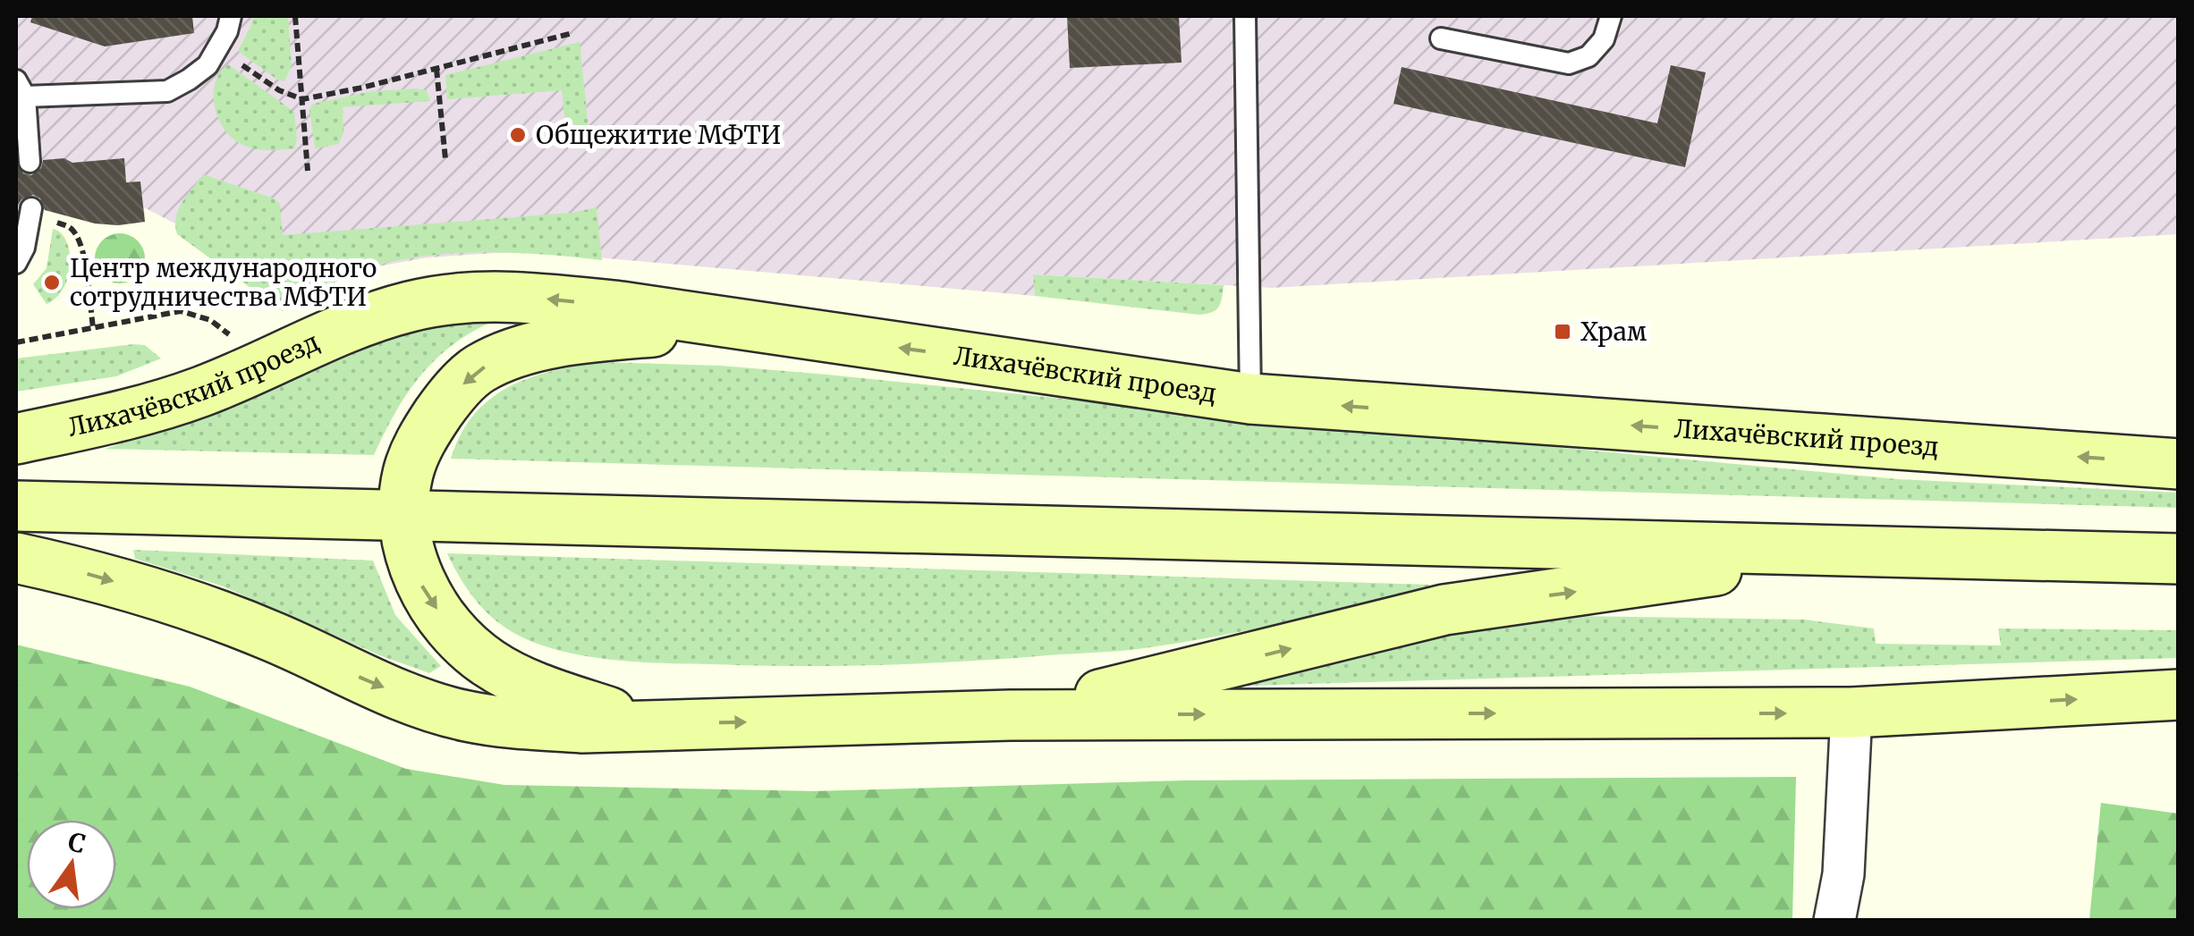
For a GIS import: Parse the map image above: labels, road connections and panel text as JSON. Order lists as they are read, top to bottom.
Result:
{
  "streets": {
    "main road": ["Лихачёвский проезд"]
  },
  "places": {
    "other": ["Общежитие МФТИ", "Центр международного сотрудничества МФТИ"],
    "transit": ["Храм"]
  },
  "north": "top"
}
